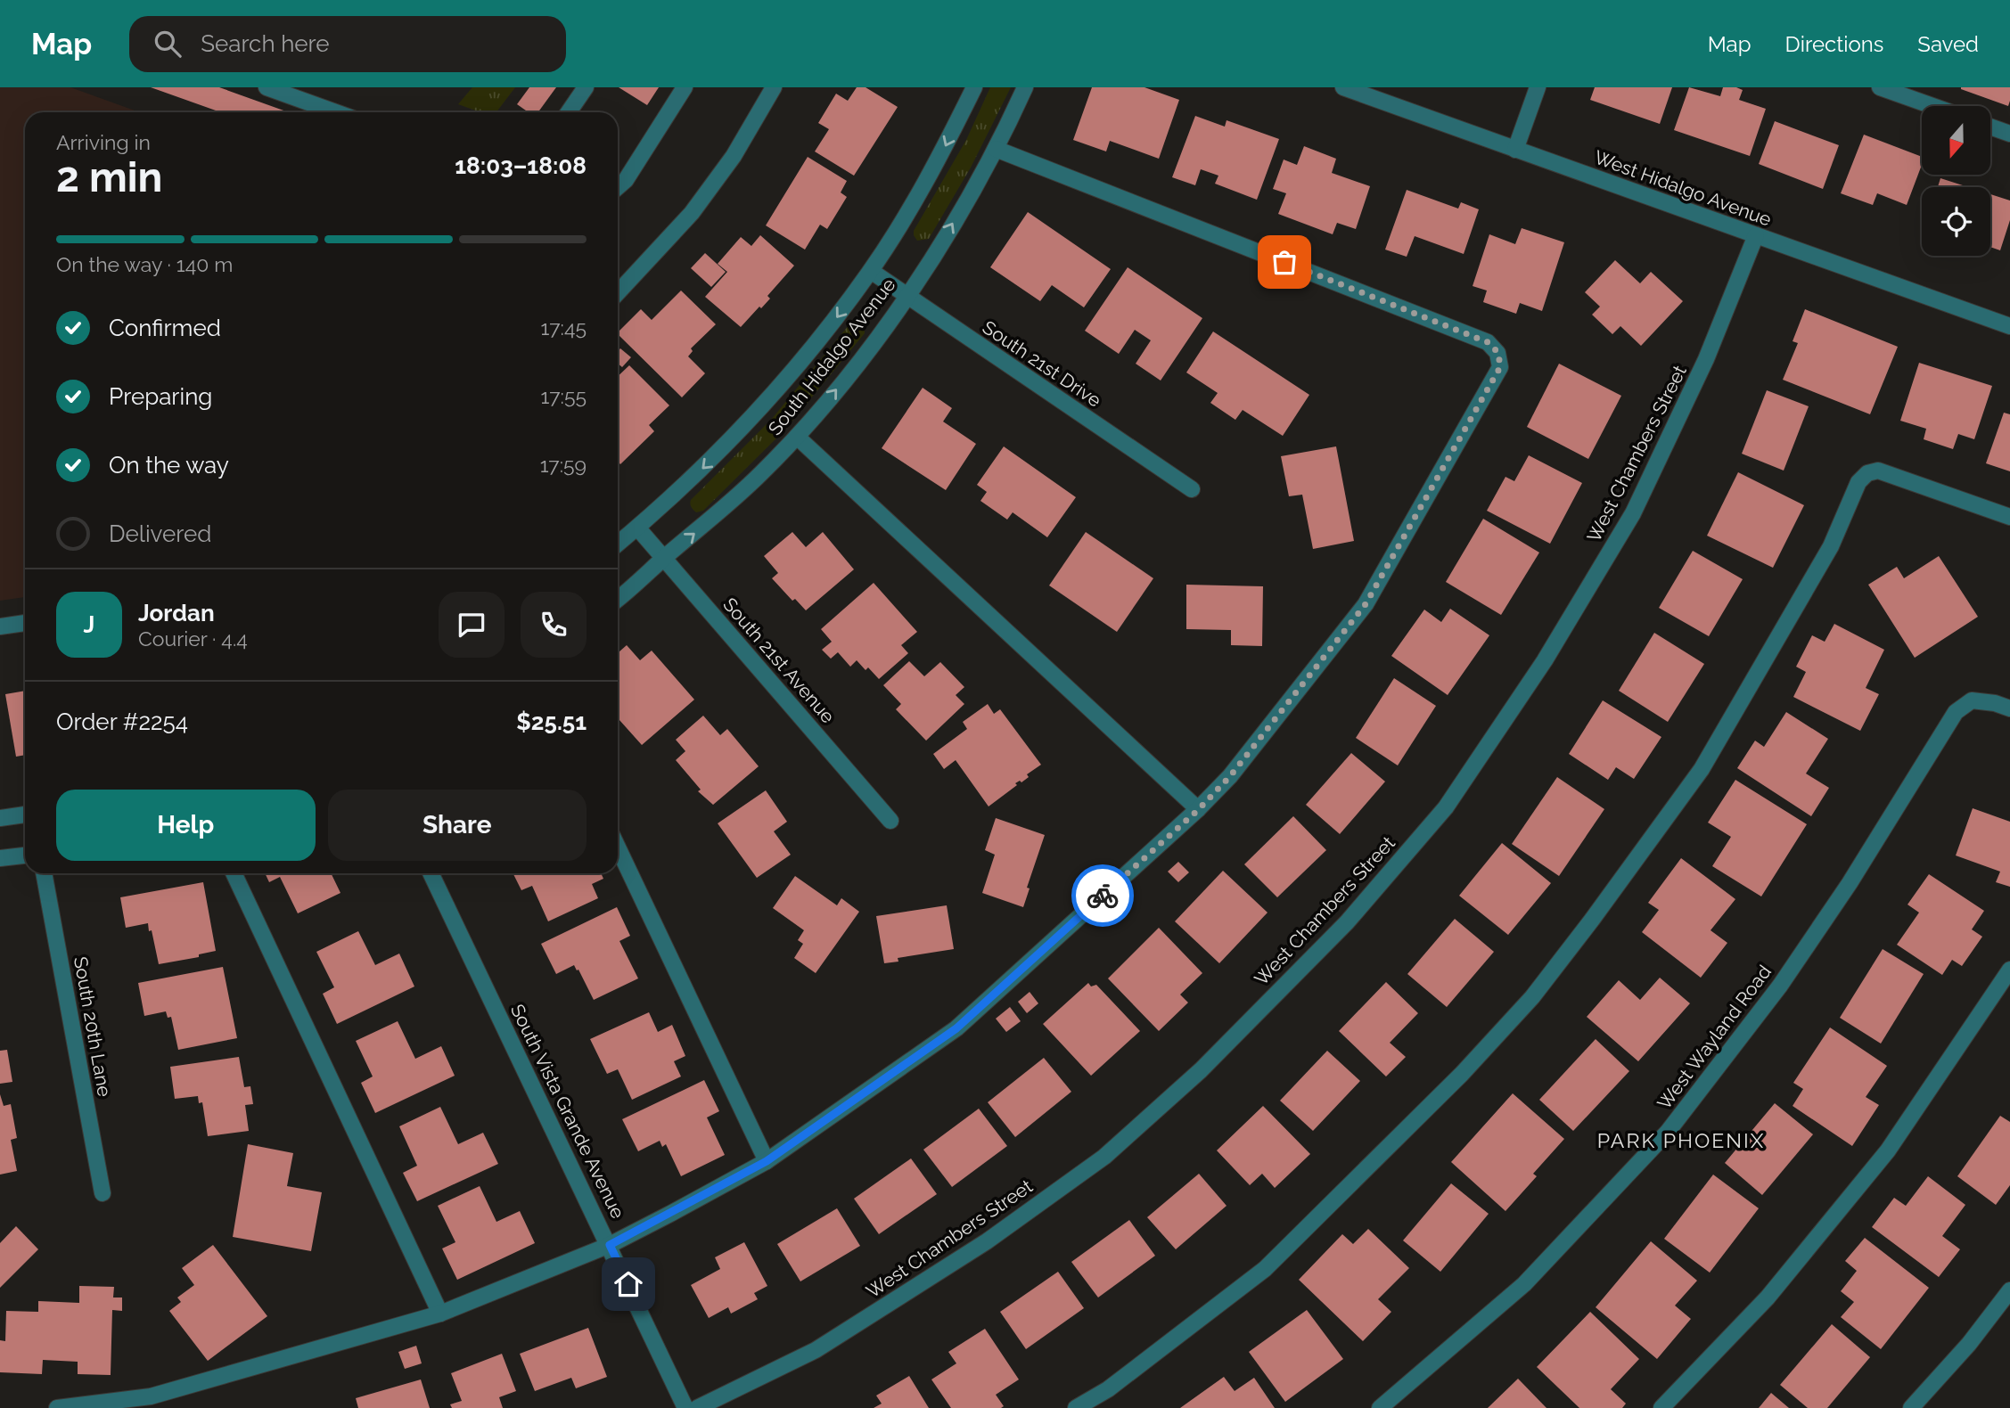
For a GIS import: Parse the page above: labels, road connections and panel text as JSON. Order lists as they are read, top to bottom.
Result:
{
  "streets": {
    "street": [
      "West Hidalgo Avenue",
      "South Hidalgo Avenue",
      "South 21st Drive",
      "West Chambers Street",
      "South 21st Avenue",
      "South 20th Lane",
      "West Wayland Road",
      "South Vista Grande Avenue"
    ]
  },
  "crossings": [
    ["West Hidalgo Avenue", "West Chambers Street"],
    ["South Hidalgo Avenue", "South 21st Drive"],
    ["South Hidalgo Avenue", "South 21st Avenue"]
  ],
  "districts": ["PARK PHOENIX"],
  "north": "bottom",
  "page": {
    "header": "Map",
    "search": "Search here",
    "nav": ["Map", "Directions", "Saved"],
    "heading": ["2 min", "Arriving in", "18:03–18:08"],
    "panel": [
      "Jordan",
      "Courier · 4.4",
      "Order #2254",
      "$25.51"
    ],
    "bar": "On the way · 140 m",
    "list": [
      ["Confirmed", "17:45"],
      ["Preparing", "17:55"],
      ["On the way", "17:59"],
      "Delivered"
    ],
    "round": "J",
    "buttons": ["Help", "Share"]
  }
}
